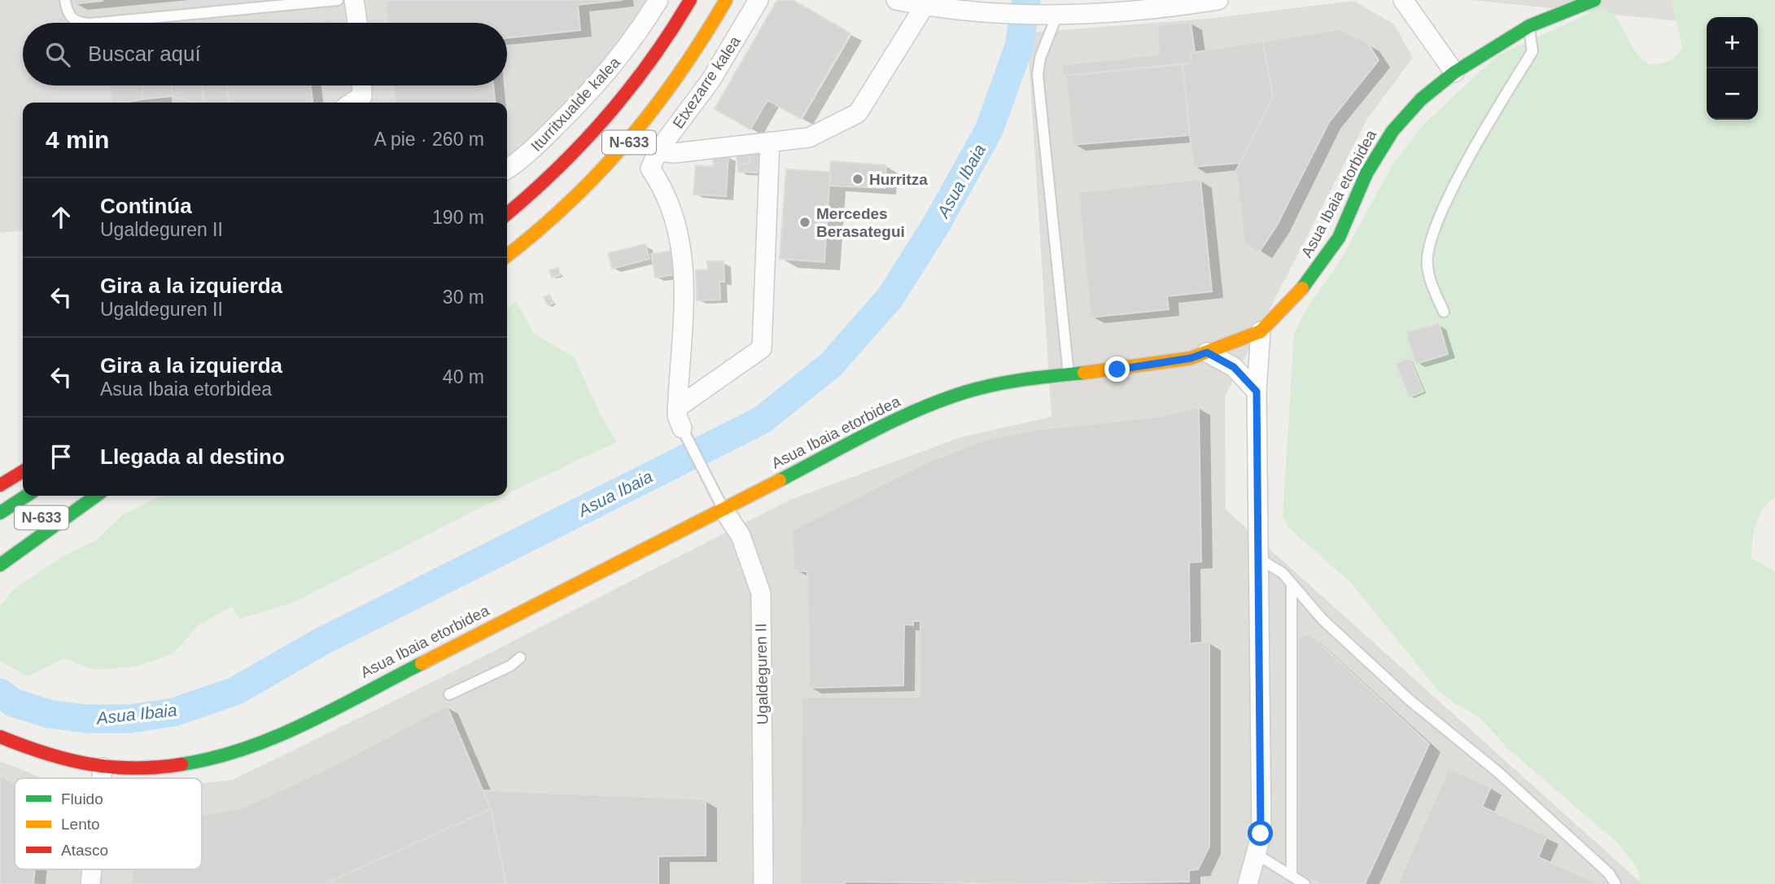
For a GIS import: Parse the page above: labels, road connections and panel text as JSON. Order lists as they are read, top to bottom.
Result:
{
  "streets": {
    "main road": ["N-633", "Asua Ibaia etorbidea"],
    "street": ["Etxezarre kalea", "Iturritxualde kalea", "Ugaldeguren II"]
  },
  "crossings": [
    ["Asua Ibaia etorbidea", "Ugaldeguren II"]
  ],
  "water": ["Asua Ibaia"],
  "places": ["Hurritza", "Mercedes Berasategui"],
  "legend": ["Fluido", "Lento", "Atasco"],
  "page": {
    "map_buttons": ["+", "−"],
    "search": "Buscar aquí",
    "heading": ["4 min", "A pie · 260 m"],
    "list": [
      ["Continúa", "Ugaldeguren II", "190 m"],
      ["Gira a la izquierda", "Ugaldeguren II", "30 m"],
      ["Gira a la izquierda", "Asua Ibaia etorbidea", "40 m"],
      "Llegada al destino"
    ]
  }
}
